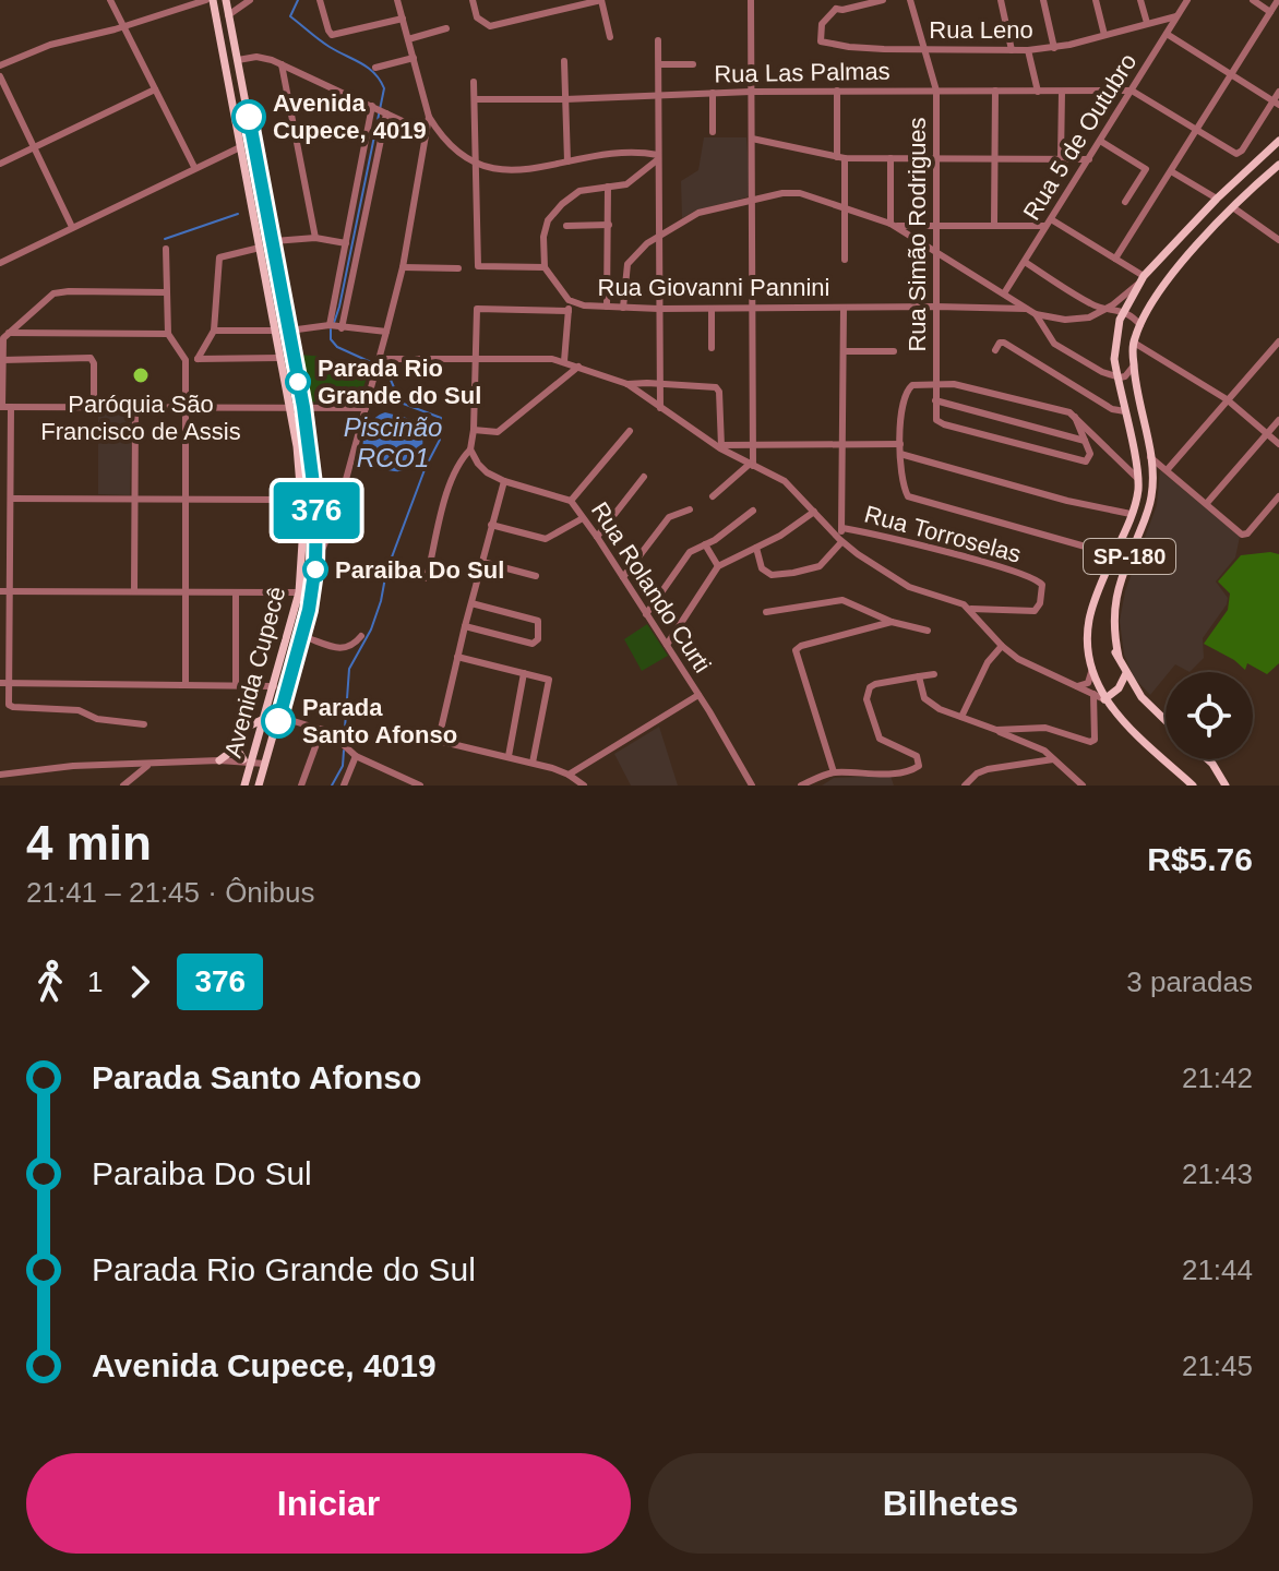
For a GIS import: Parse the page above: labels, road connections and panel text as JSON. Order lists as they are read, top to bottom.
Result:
{
  "streets": {
    "main road": ["SP-180", "Avenida Cupecê"],
    "street": [
      "Rua Leno",
      "Rua Las Palmas",
      "Rua 5 de Outubro",
      "Rua Simão Rodrigues",
      "Rua Giovanni Pannini",
      "Rua Torroselas",
      "Rua Rolando Curti"
    ]
  },
  "crossings": [
    ["Rua Leno", "Rua 5 de Outubro"],
    ["Rua Leno", "Rua Simão Rodrigues"],
    ["Rua Las Palmas", "Rua 5 de Outubro"],
    ["Rua Las Palmas", "Rua Simão Rodrigues"],
    ["Rua Simão Rodrigues", "Rua Giovanni Pannini"]
  ],
  "water": ["Piscinão RCO1"],
  "places": [
    "Avenida Cupece, 4019",
    "Paróquia São Francisco de Assis",
    "Parada Rio Grande do Sul",
    "Paraiba Do Sul",
    "Parada Santo Afonso"
  ],
  "lines": ["bus line 376"],
  "page": {
    "on_map": "376",
    "heading": ["4 min", "21:41 – 21:45 · Ônibus", "R$5.76"],
    "legs": ["1", "376", "3 paradas"],
    "list": [
      {
        "name": "Parada Santo Afonso",
        "value": "21:42"
      },
      {
        "name": "Paraiba Do Sul",
        "value": "21:43"
      },
      {
        "name": "Parada Rio Grande do Sul",
        "value": "21:44"
      },
      {
        "name": "Avenida Cupece, 4019",
        "value": "21:45"
      }
    ],
    "buttons": ["Iniciar", "Bilhetes"]
  }
}
